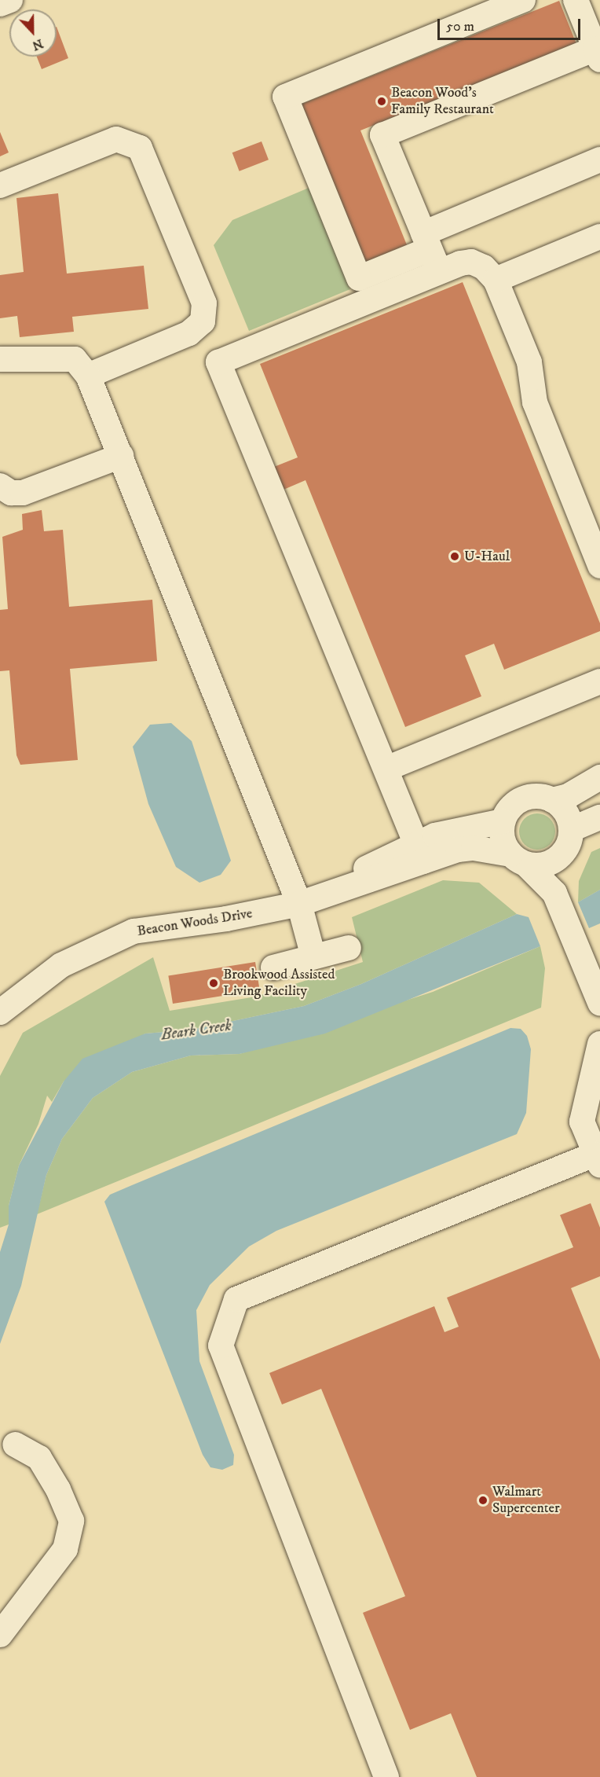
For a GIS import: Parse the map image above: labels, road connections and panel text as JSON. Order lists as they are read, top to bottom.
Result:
{
  "streets": {
    "street": ["Beacon Woods Drive"]
  },
  "water": ["Beark Creek"],
  "places": [
    "Beacon Wood's Family Restaurant",
    "U-Haul",
    "Brookwood Assisted Living Facility",
    "Walmart Supercenter"
  ],
  "scale_bar": "50 m",
  "north": "bottom"
}
